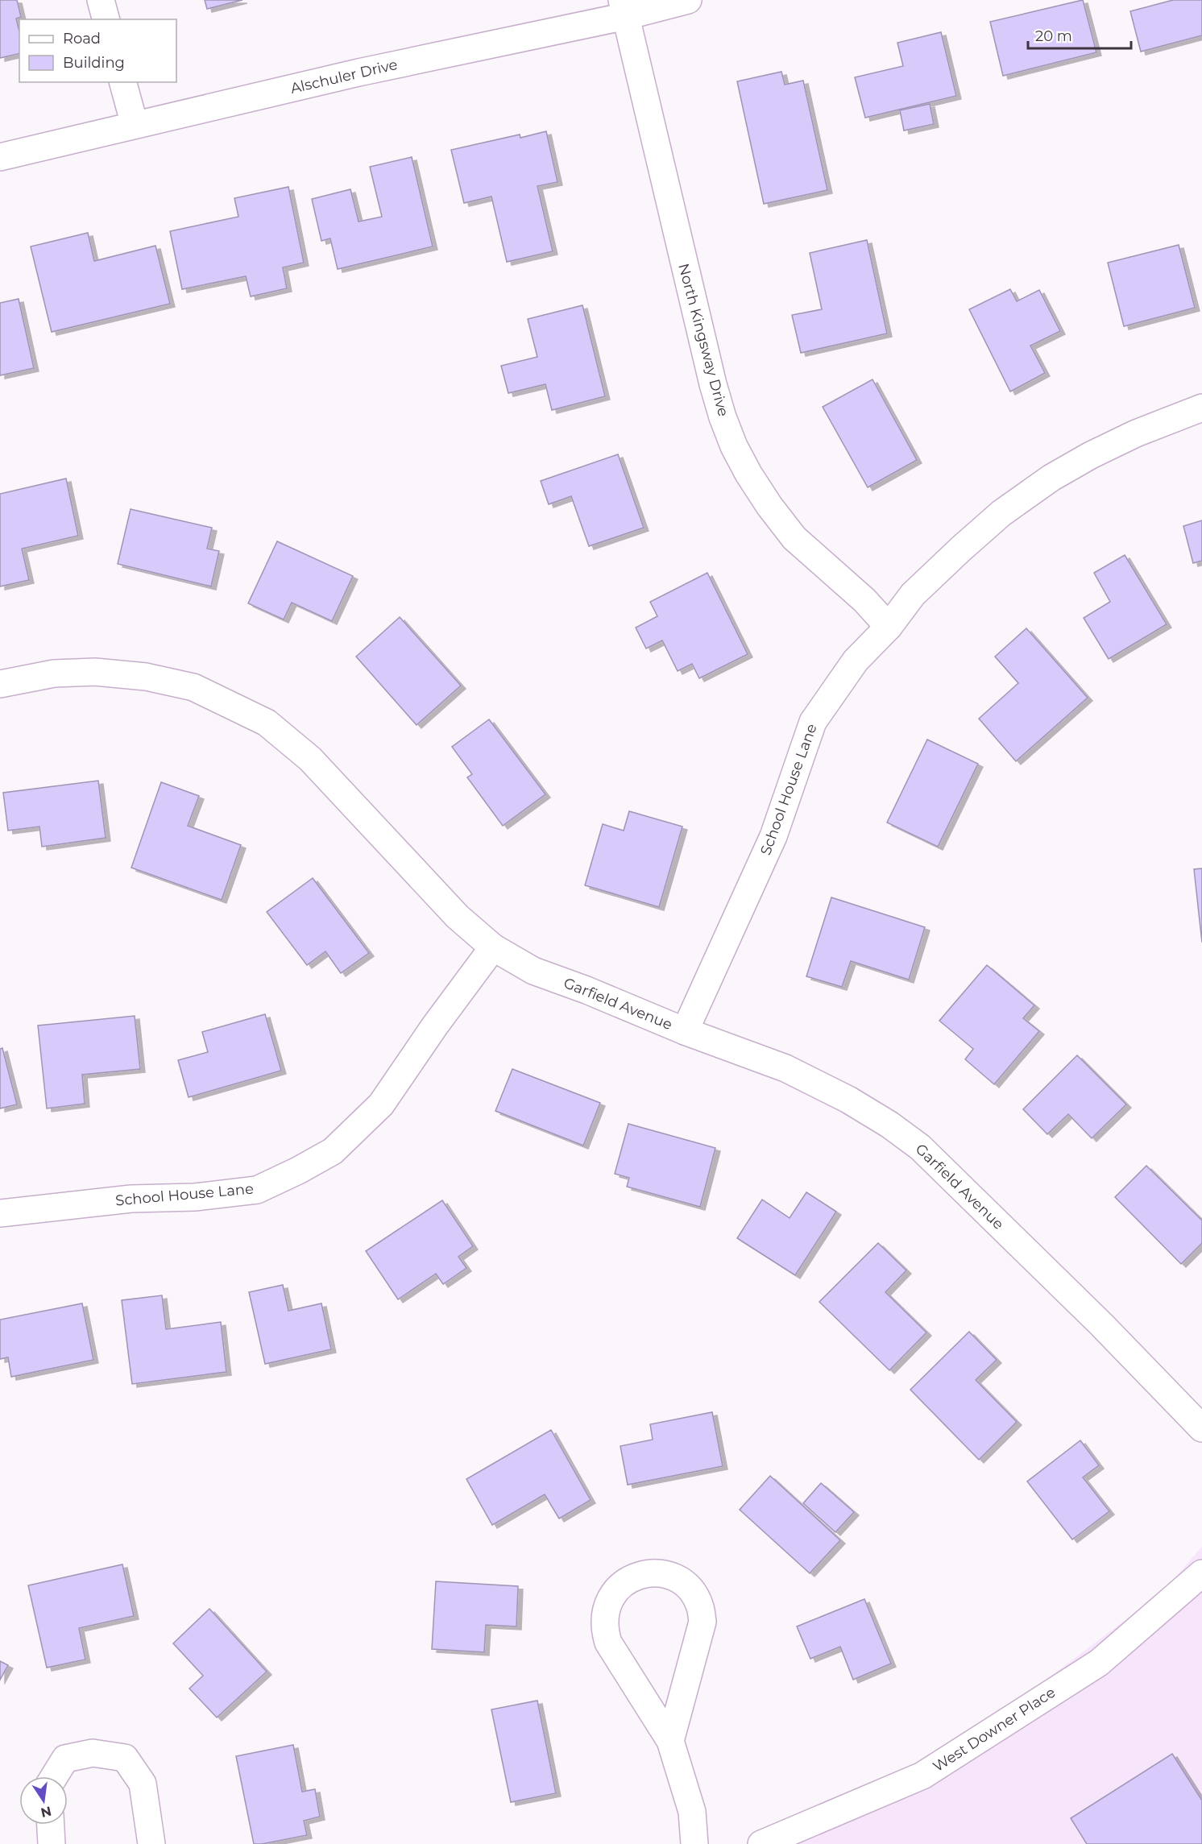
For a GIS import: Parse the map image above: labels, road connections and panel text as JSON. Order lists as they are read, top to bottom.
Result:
{
  "streets": {
    "street": [
      "Alschuler Drive",
      "North Kingsway Drive",
      "School House Lane",
      "Garfield Avenue",
      "West Downer Place"
    ]
  },
  "crossings": [
    ["Alschuler Drive", "North Kingsway Drive"],
    ["North Kingsway Drive", "School House Lane"],
    ["School House Lane", "Garfield Avenue"]
  ],
  "legend": ["Road", "Building"],
  "scale_bar": "20 m",
  "north": "bottom"
}
